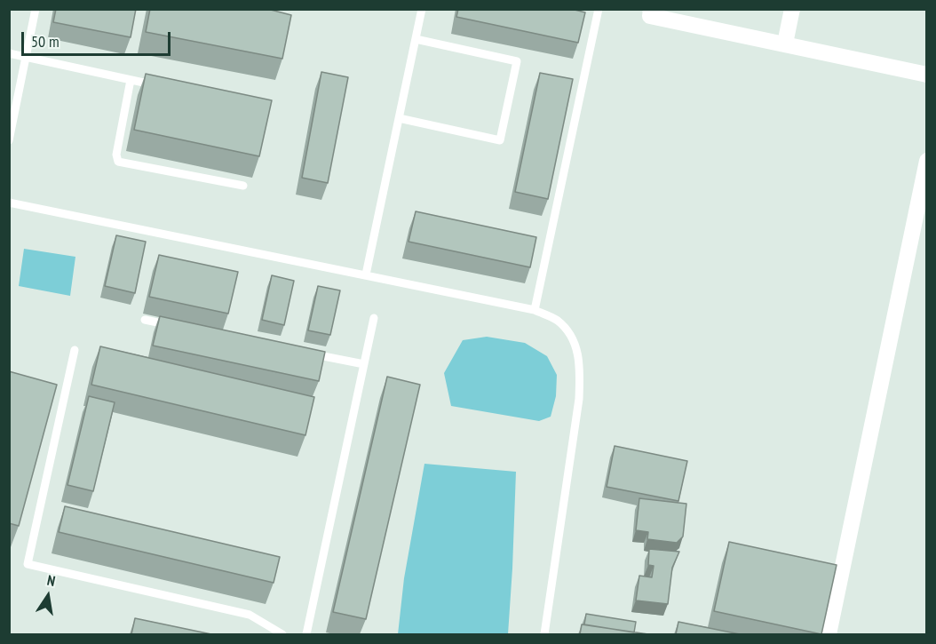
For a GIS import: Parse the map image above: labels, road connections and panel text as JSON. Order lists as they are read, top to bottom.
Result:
{
  "scale_bar": "50 m",
  "north": "top"
}
